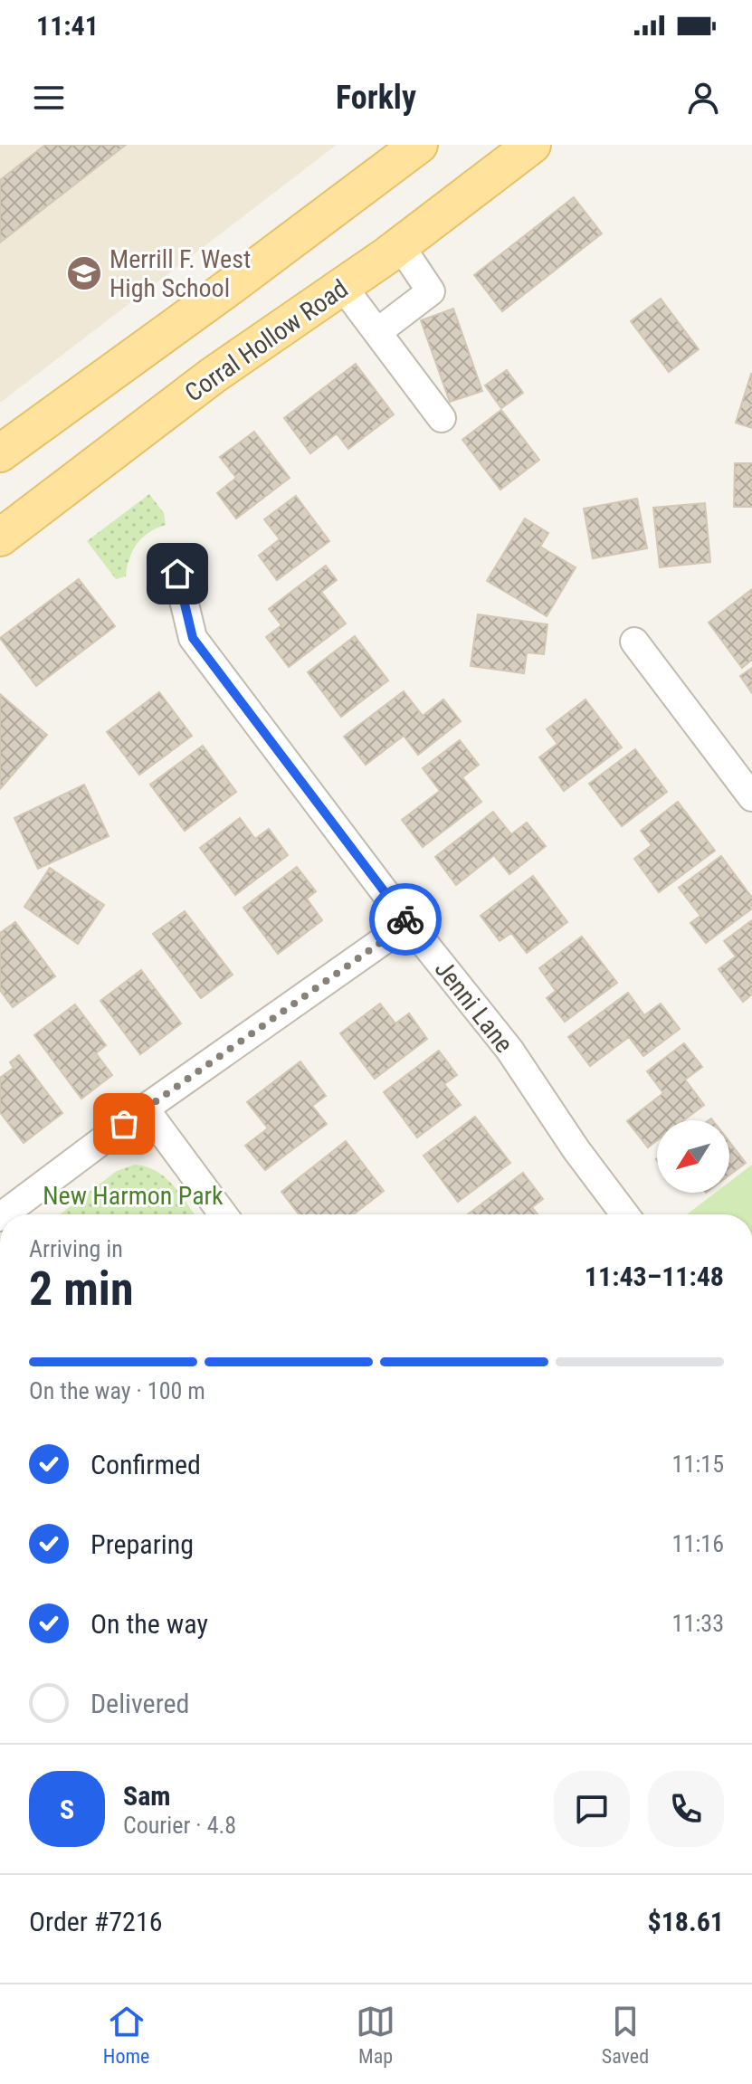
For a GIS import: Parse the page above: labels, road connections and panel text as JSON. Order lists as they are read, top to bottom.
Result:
{
  "streets": {
    "main road": ["Corral Hollow Road"],
    "street": ["Jenni Lane"]
  },
  "parks": ["New Harmon Park"],
  "places": {
    "school or university": ["Merrill F. West High School"]
  },
  "north": "bottom left",
  "page": {
    "status": "11:41",
    "header": "Forkly",
    "heading": ["2 min", "Arriving in", "11:43–11:48"],
    "panel": [
      "Sam",
      "Courier · 4.8",
      "Order #7216",
      "$18.61"
    ],
    "bar": "On the way · 100 m",
    "list": [
      ["Confirmed", "11:15"],
      ["Preparing", "11:16"],
      ["On the way", "11:33"],
      "Delivered"
    ],
    "round": "S",
    "tabs": ["Home", "Map", "Saved"]
  }
}
